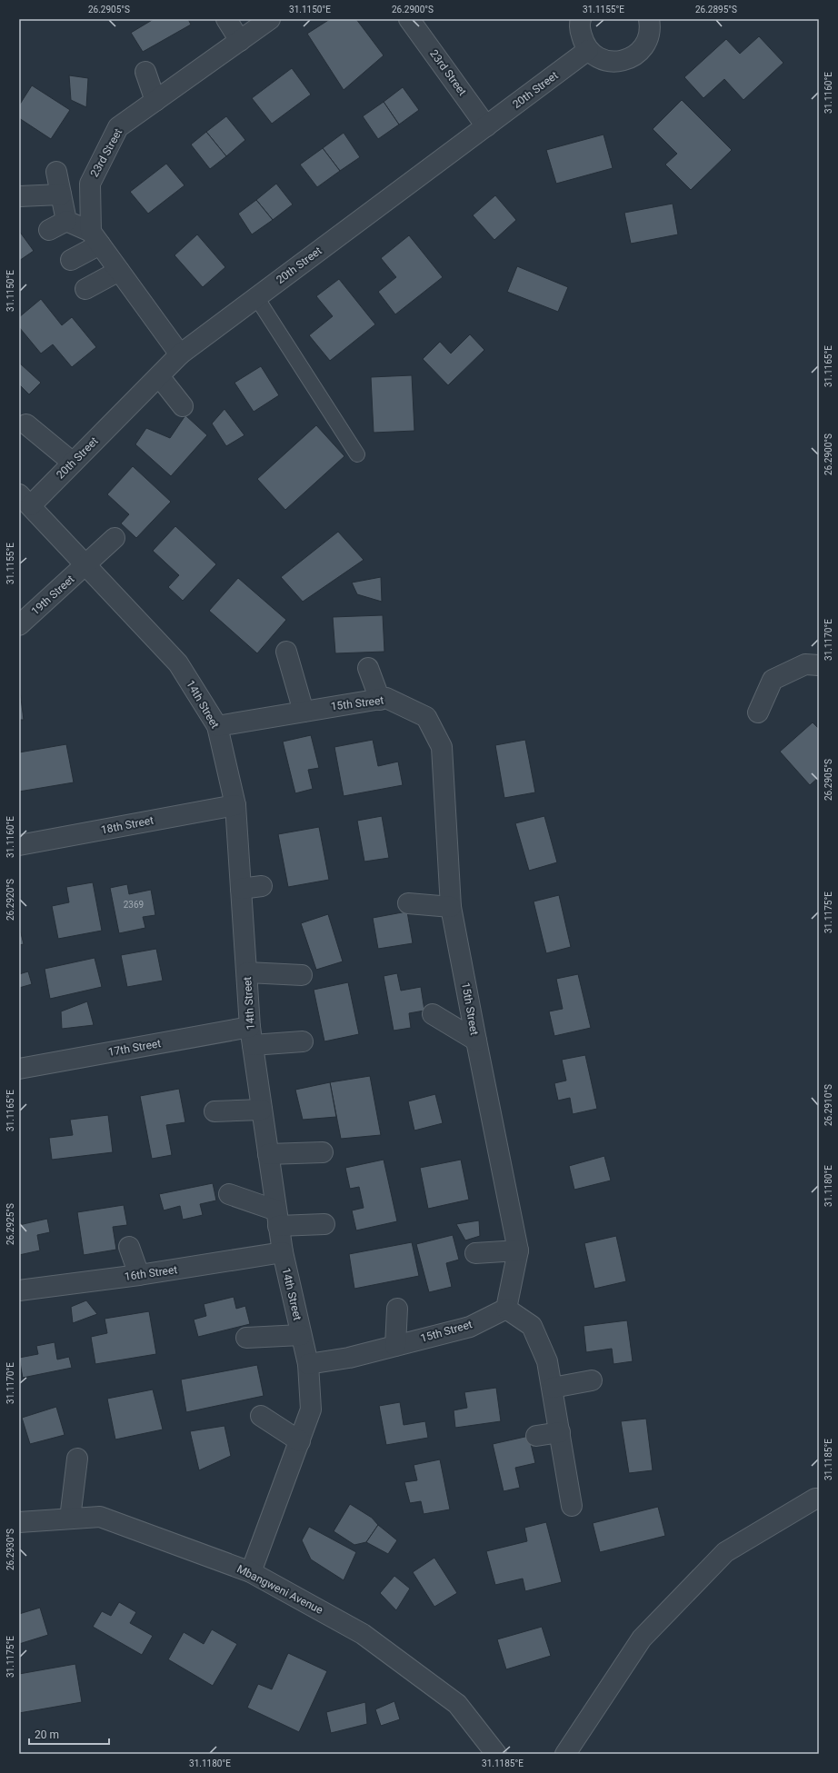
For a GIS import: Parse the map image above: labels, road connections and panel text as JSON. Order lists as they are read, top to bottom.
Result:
{
  "streets": {
    "street": [
      "23rd Street",
      "20th Street",
      "19th Street",
      "15th Street",
      "14th Street",
      "18th Street",
      "17th Street",
      "16th Street",
      "Mbangweni Avenue"
    ]
  },
  "crossings": [
    ["23rd Street", "20th Street"],
    ["20th Street", "14th Street"],
    ["19th Street", "14th Street"],
    ["15th Street", "14th Street"],
    ["14th Street", "18th Street"],
    ["14th Street", "17th Street"],
    ["14th Street", "16th Street"],
    ["14th Street", "Mbangweni Avenue"]
  ],
  "house_numbers": ["2369"],
  "scale_bar": "20 m",
  "coordinates": [
    "26.2905°S",
    "31.1150°E",
    "26.2900°S",
    "31.1155°E",
    "26.2895°S",
    "31.1160°E",
    "31.1165°E",
    "31.1170°E",
    "26.2920°S",
    "31.1175°E",
    "26.2910°S",
    "31.1180°E",
    "26.2925°S",
    "31.1185°E",
    "26.2930°S"
  ]
}
